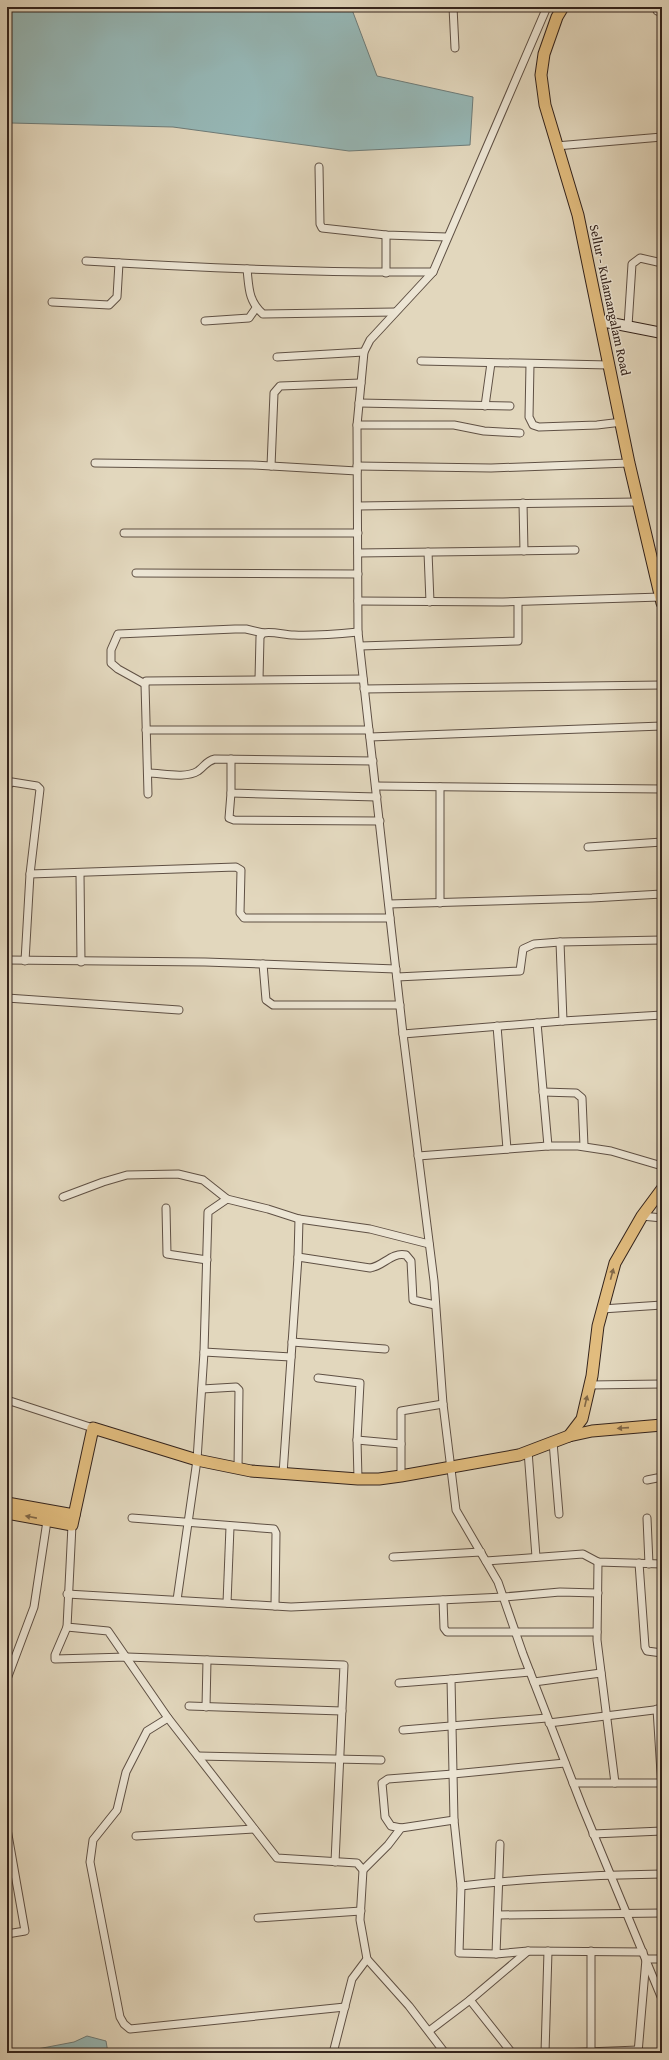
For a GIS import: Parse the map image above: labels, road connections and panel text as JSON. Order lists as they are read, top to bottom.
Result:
{
  "streets": {
    "main road": ["Sellur - Kulamangalam Road"]
  }
}
